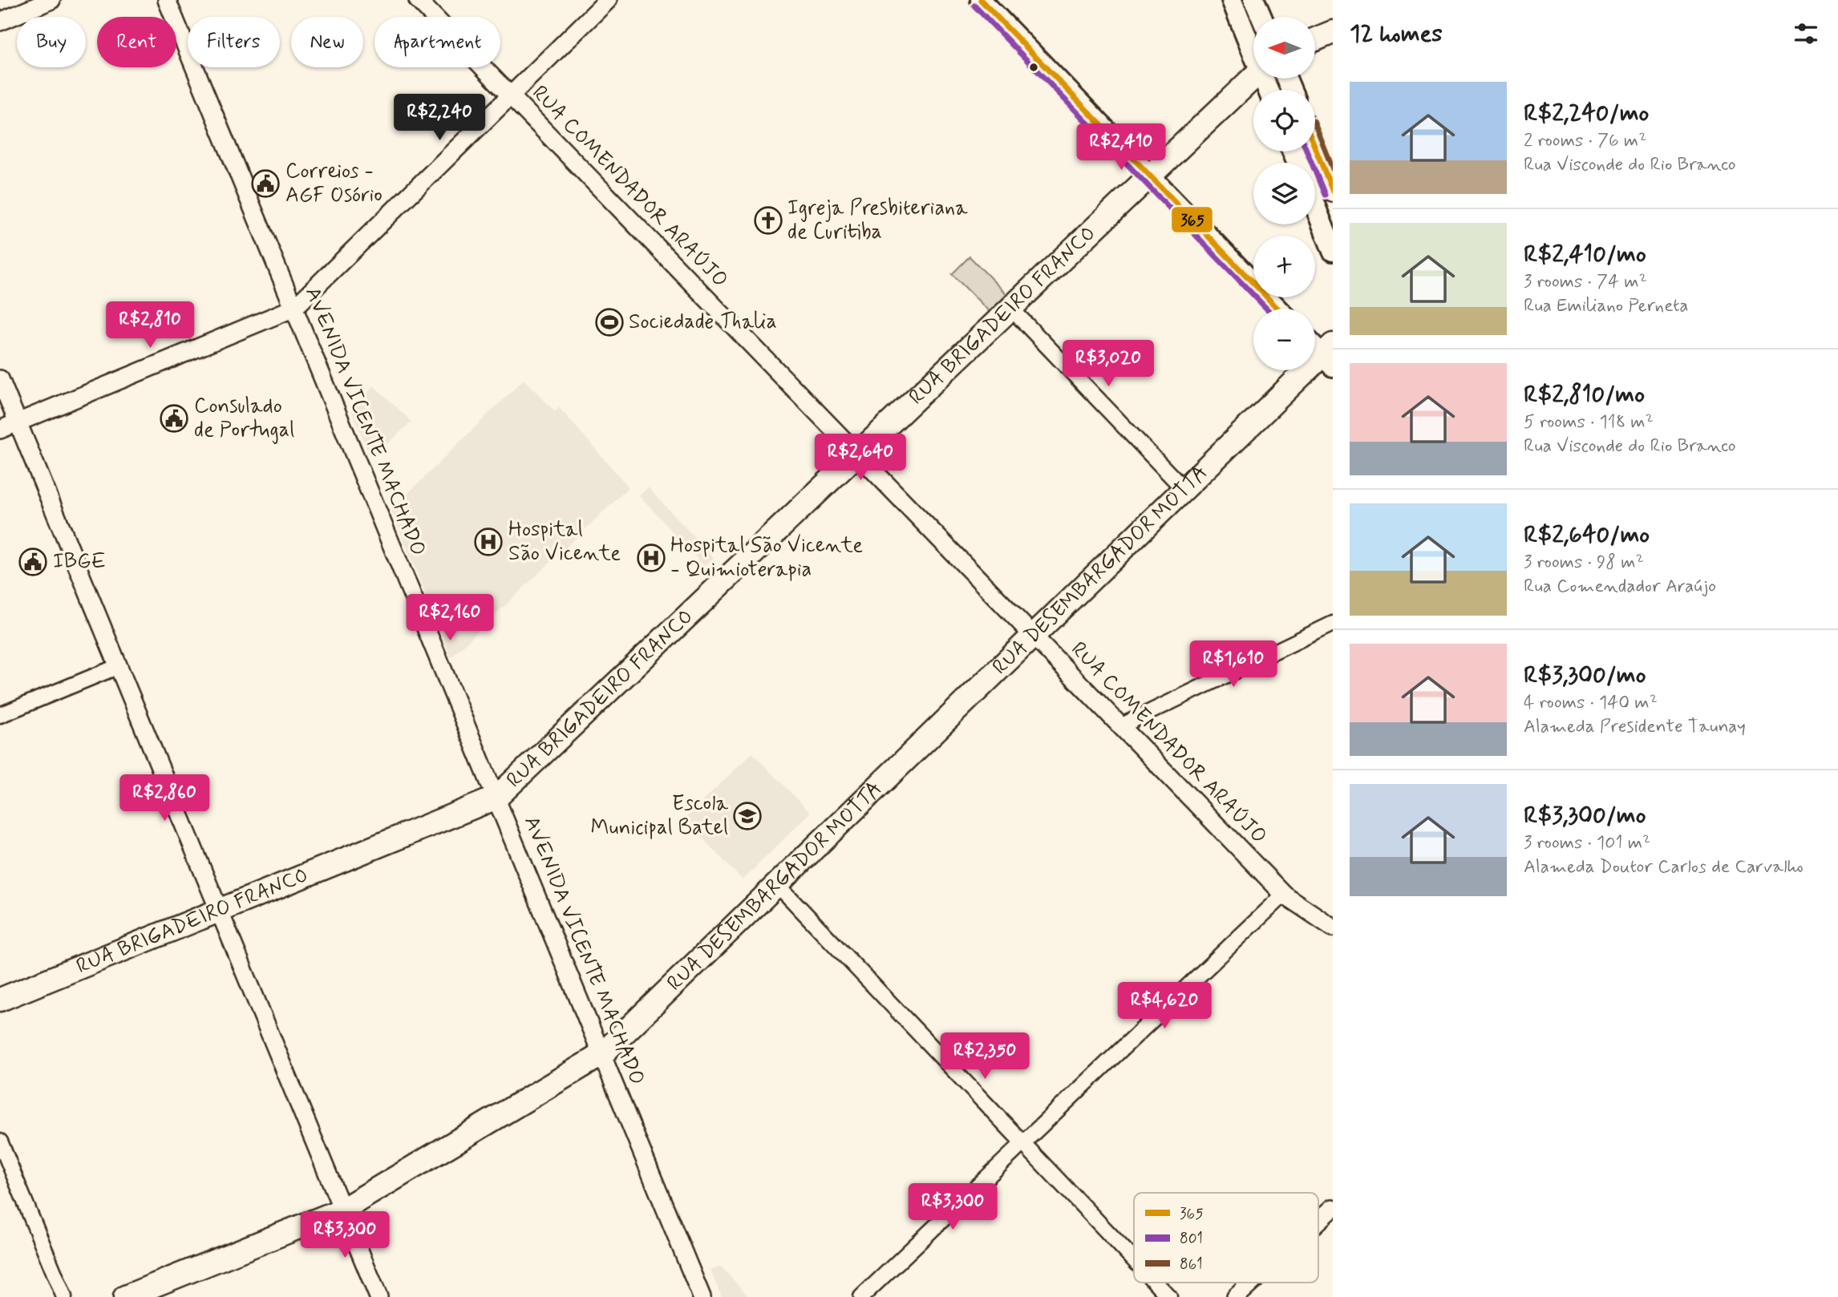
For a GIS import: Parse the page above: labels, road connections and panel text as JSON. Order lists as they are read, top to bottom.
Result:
{
  "streets": {
    "main road": ["RUA BRIGADEIRO FRANCO", "RUA DESEMBARGADOR MOTTA"],
    "street": ["RUA COMENDADOR ARAÚJO", "AVENIDA VICENTE MACHADO"]
  },
  "crossings": [
    ["RUA COMENDADOR ARAÚJO", "RUA BRIGADEIRO FRANCO"],
    ["RUA COMENDADOR ARAÚJO", "RUA DESEMBARGADOR MOTTA"],
    ["RUA BRIGADEIRO FRANCO", "AVENIDA VICENTE MACHADO"],
    ["AVENIDA VICENTE MACHADO", "RUA DESEMBARGADOR MOTTA"]
  ],
  "places": {
    "public building": ["Correios - AGF Osório", "Consulado de Portugal", "IBGE"],
    "church": ["Igreja Presbiteriana de Curitiba"],
    "sports": ["Sociedade Thalia"],
    "hospital": ["Hospital São Vicente", "Hospital São Vicente - Quimioterapia"],
    "school or university": ["Escola Municipal Batel"]
  },
  "lines": ["transit line 365", "transit line 801", "transit line 861"],
  "legend": ["365", "801", "861"],
  "north": "left",
  "page": {
    "heading": "12 homes",
    "map_buttons": ["+", "−"],
    "chip": [
      "Buy",
      "Rent",
      "Filters",
      "New",
      "Apartment"
    ],
    "list": [
      {
        "name": "R$2,240/mo",
        "note": "2 rooms · 76 m² · Rua Visconde do Rio Branco"
      },
      {
        "name": "R$2,410/mo",
        "note": "3 rooms · 74 m² · Rua Emiliano Perneta"
      },
      {
        "name": "R$2,810/mo",
        "note": "5 rooms · 118 m² · Rua Visconde do Rio Branco"
      },
      {
        "name": "R$2,640/mo",
        "note": "3 rooms · 98 m² · Rua Comendador Araújo"
      },
      {
        "name": "R$3,300/mo",
        "note": "4 rooms · 140 m² · Alameda Presidente Taunay"
      },
      {
        "name": "R$3,300/mo",
        "note": "3 rooms · 101 m² · Alameda Doutor Carlos de Carvalho"
      }
    ],
    "price": [
      "R$2,240",
      "R$2,410",
      "R$2,810",
      "R$3,020",
      "R$2,640",
      "R$2,160",
      "R$1,610",
      "R$2,860",
      "R$4,620",
      "R$2,350",
      "R$3,300",
      "R$3,300"
    ]
  }
}
